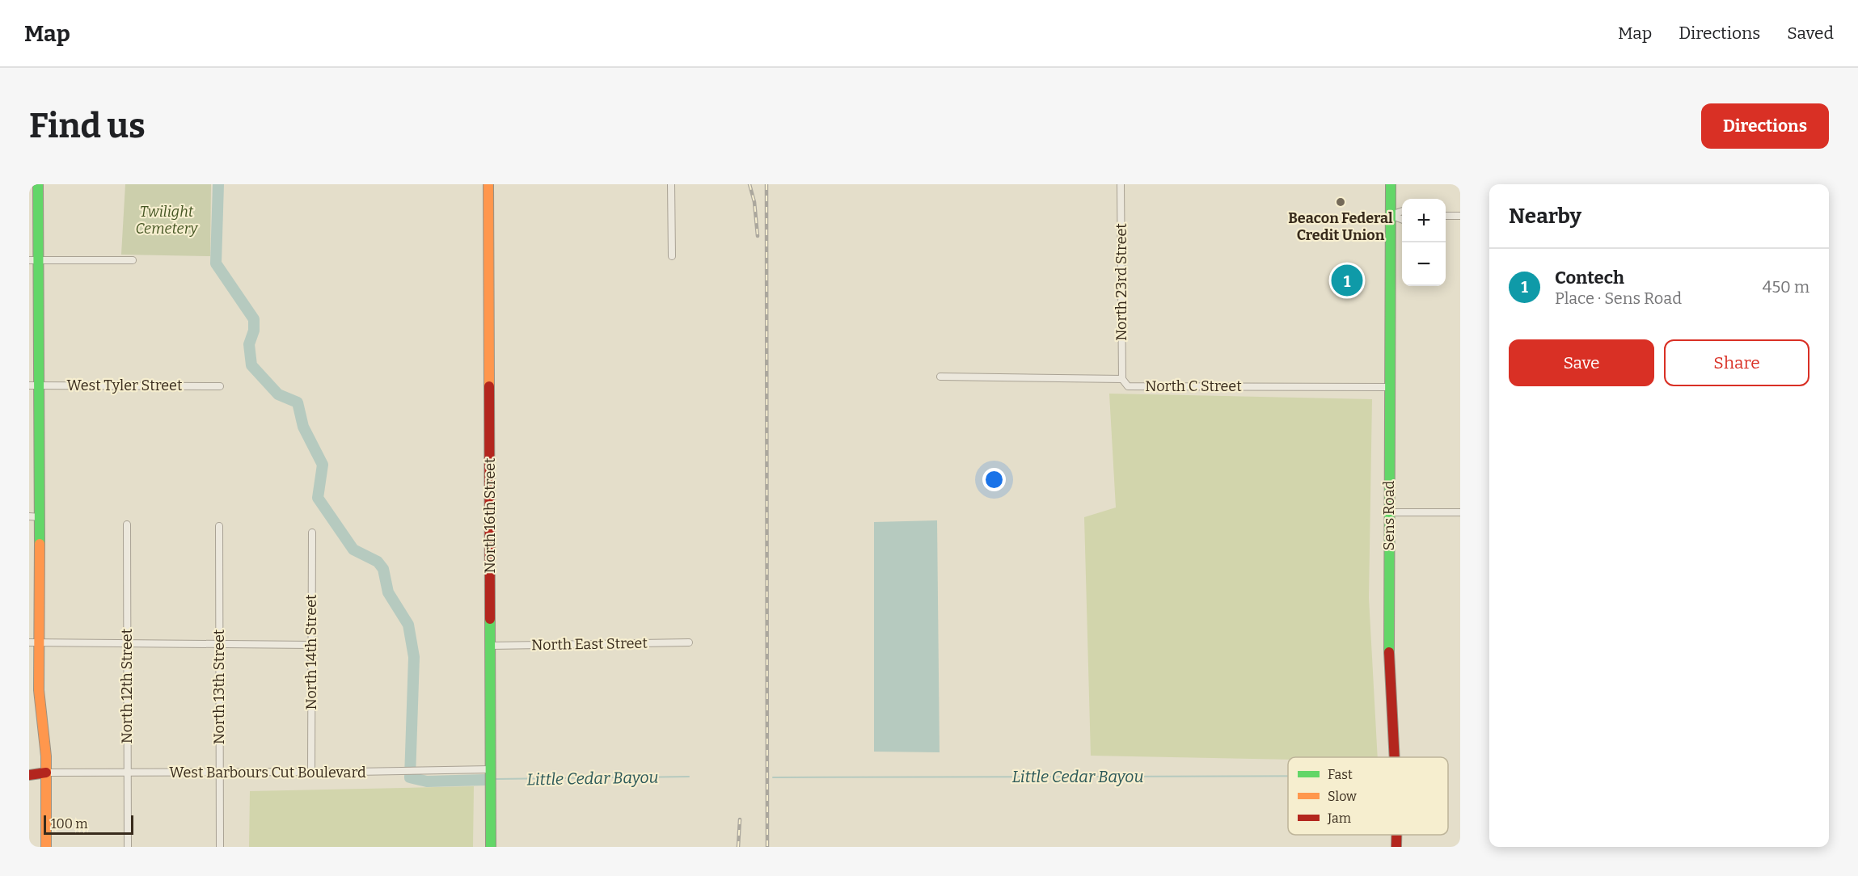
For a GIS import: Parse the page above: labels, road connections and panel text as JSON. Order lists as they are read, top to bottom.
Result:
{
  "streets": {
    "street": [
      "North 23rd Street",
      "West Tyler Street",
      "North C Street",
      "North 16th Street",
      "Sens Road",
      "North East Street",
      "North 14th Street",
      "North 12th Street",
      "North 13th Street",
      "West Barbours Cut Boulevard"
    ]
  },
  "crossings": [
    ["North 23rd Street", "North C Street"],
    ["North C Street", "Sens Road"],
    ["North 16th Street", "North East Street"],
    ["North 16th Street", "West Barbours Cut Boulevard"],
    ["North 14th Street", "West Barbours Cut Boulevard"],
    ["North 12th Street", "West Barbours Cut Boulevard"],
    ["North 13th Street", "West Barbours Cut Boulevard"]
  ],
  "water": ["Little Cedar Bayou"],
  "parks": ["Twilight Cemetery"],
  "places": ["Beacon Federal Credit Union"],
  "legend": ["Fast", "Slow", "Jam"],
  "scale_bar": "100 m",
  "page": {
    "header": "Map",
    "nav": ["Map", "Directions", "Saved"],
    "buttons": [
      "Directions",
      ["Save", "Share"]
    ],
    "title": "Find us",
    "heading": "Nearby",
    "map_buttons": ["+", "−"],
    "list": [
      {
        "mark": "1",
        "name": "Contech",
        "note": "Place · Sens Road",
        "value": "450 m"
      }
    ],
    "pins": "1",
    "scale": "100 m"
  }
}
